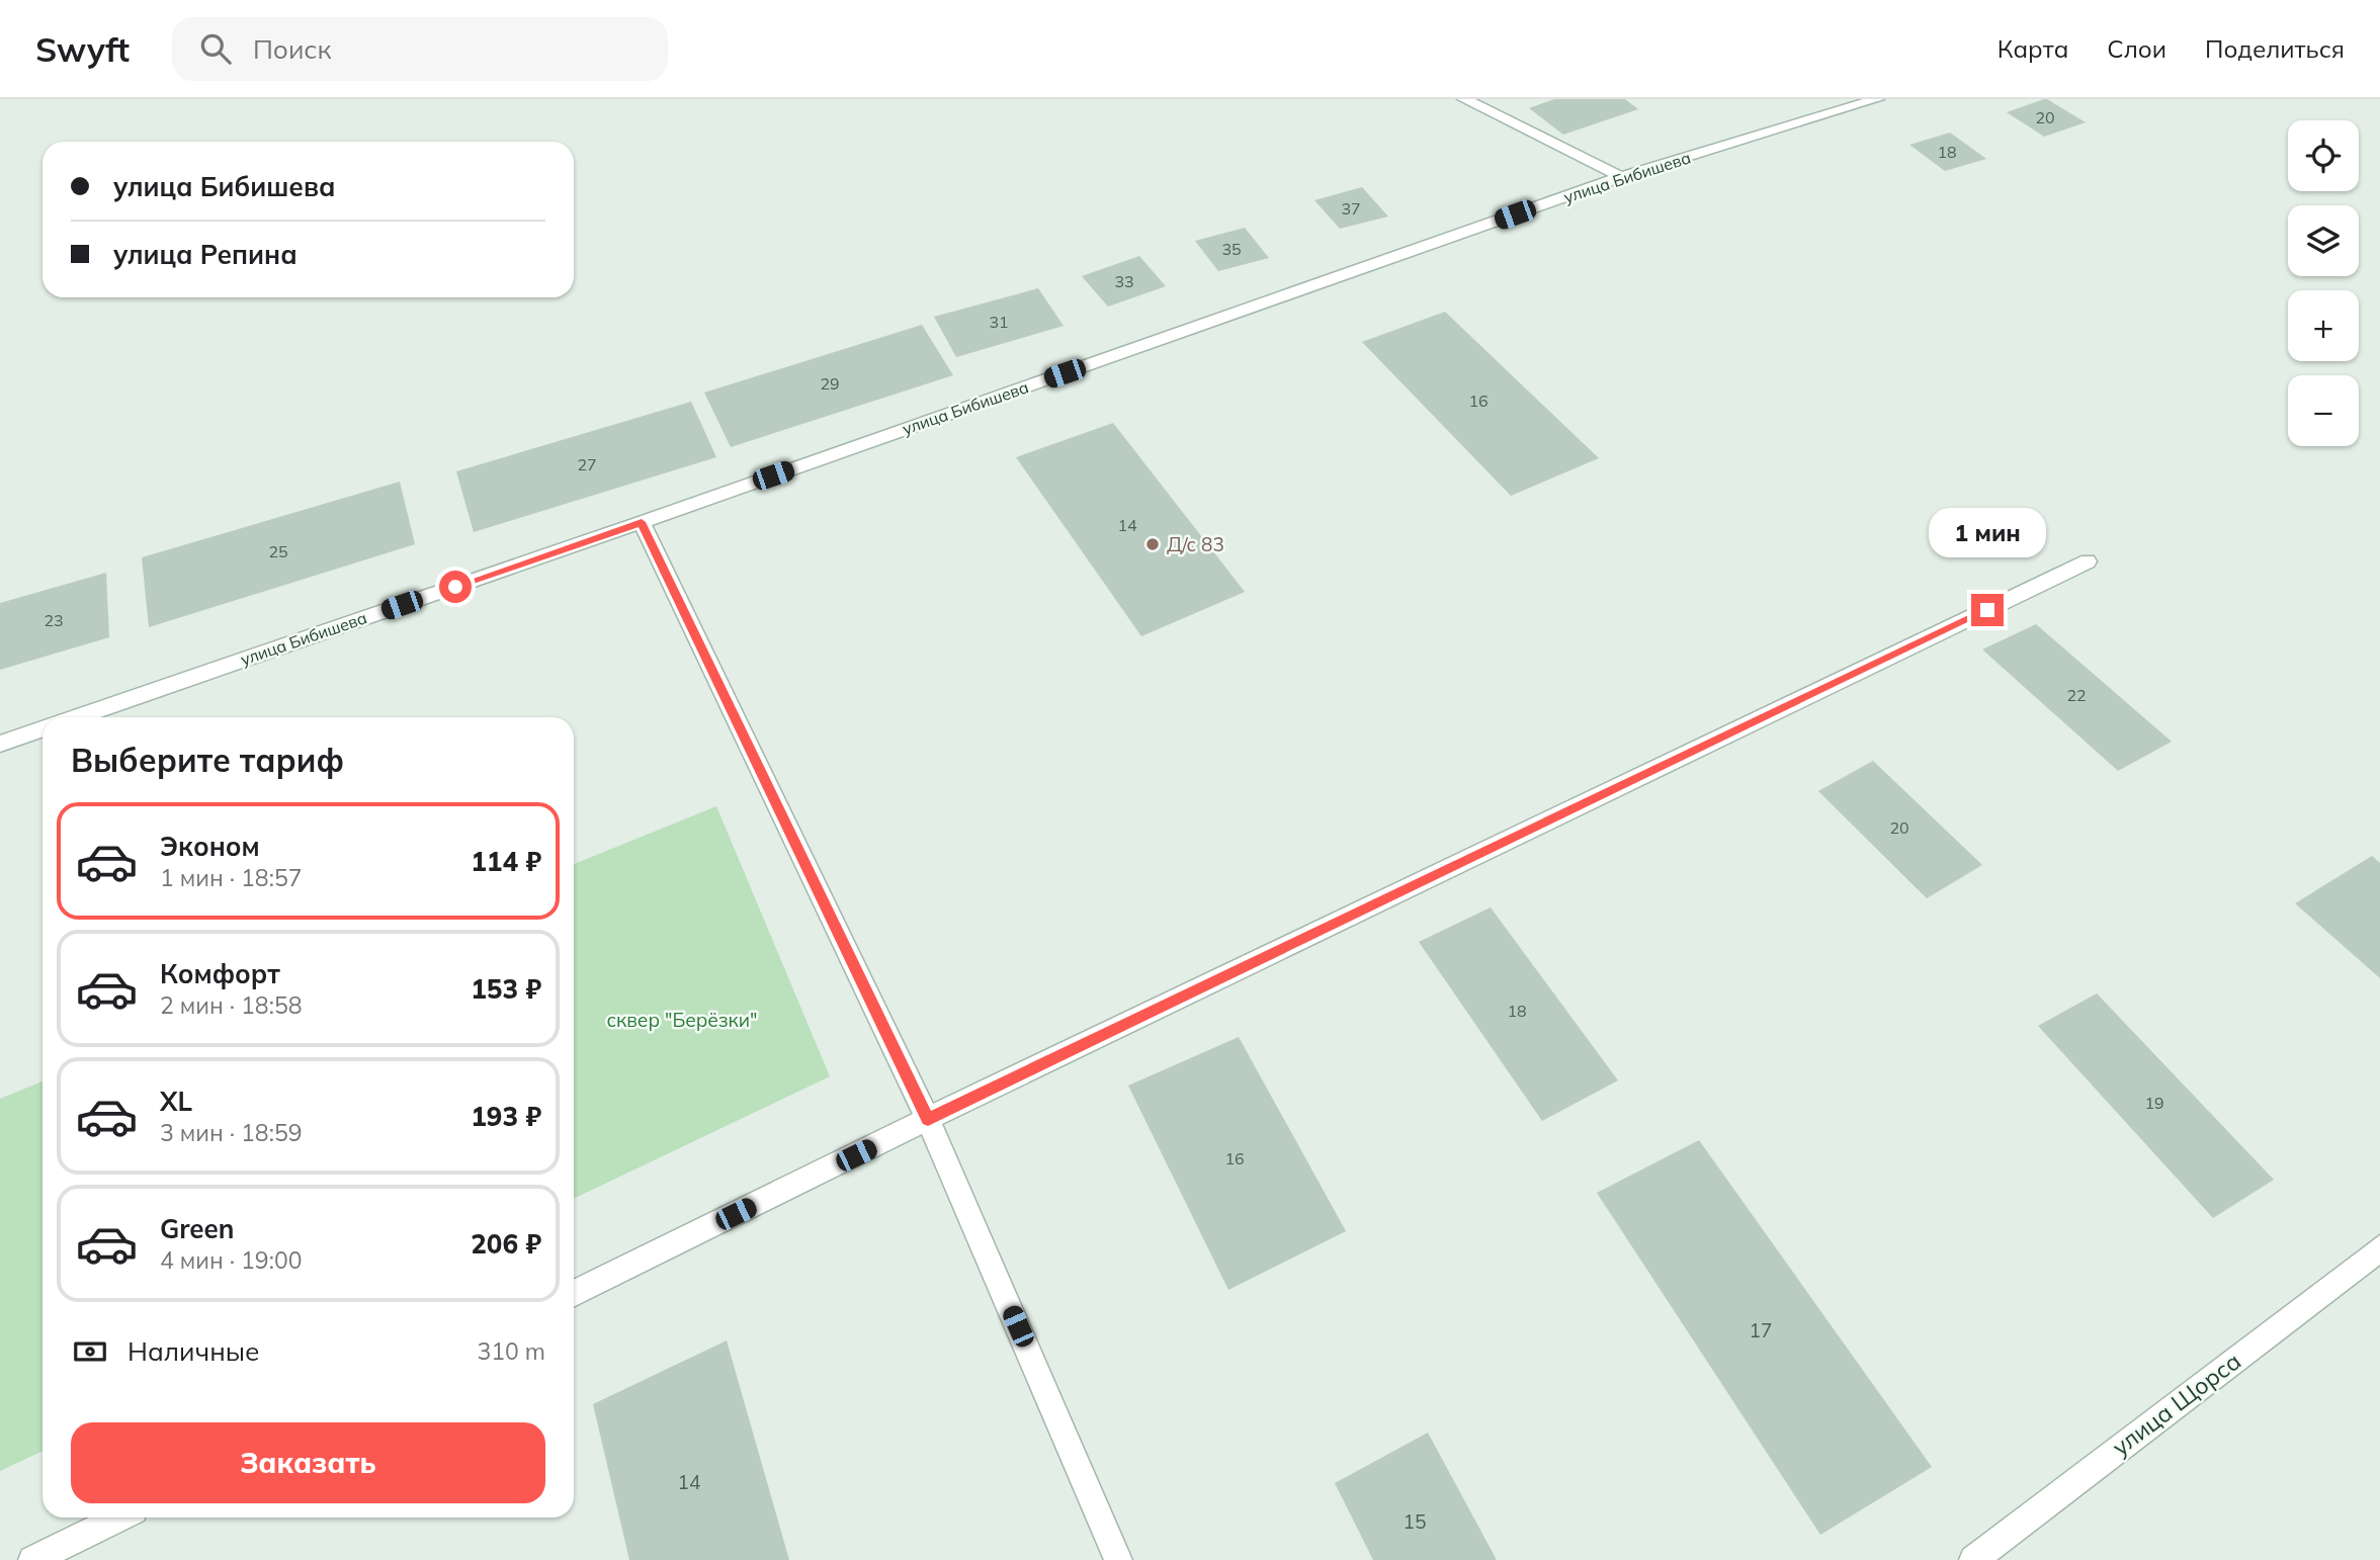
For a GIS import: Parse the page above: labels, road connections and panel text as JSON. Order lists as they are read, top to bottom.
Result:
{
  "streets": {
    "street": ["улица Бибишева", "улица Щорса"]
  },
  "parks": ["сквер \"Берёзки\""],
  "places": ["Д/с 83"],
  "house_numbers": [
    "20",
    "18",
    "37",
    "35",
    "33",
    "31",
    "29",
    "16",
    "27",
    "14",
    "25",
    "23",
    "22",
    "20",
    "18",
    "19",
    "16",
    "17",
    "14",
    "15"
  ],
  "page": {
    "header": "Swyft",
    "search": "Поиск",
    "nav": ["Карта", "Слои", "Поделиться"],
    "map_buttons": ["+", "−"],
    "banner": ["улица Бибишева", "улица Репина"],
    "bubble": "1 мин",
    "heading": "Выберите тариф",
    "list": [
      {
        "name": "Эконом",
        "note": "1 мин · 18:57",
        "value": "114 ₽"
      },
      {
        "name": "Комфорт",
        "note": "2 мин · 18:58",
        "value": "153 ₽"
      },
      {
        "name": "XL",
        "note": "3 мин · 18:59",
        "value": "193 ₽"
      },
      {
        "name": "Green",
        "note": "4 мин · 19:00",
        "value": "206 ₽"
      }
    ],
    "pay": ["Наличные", "310 m"],
    "buttons": "Заказать"
  }
}
